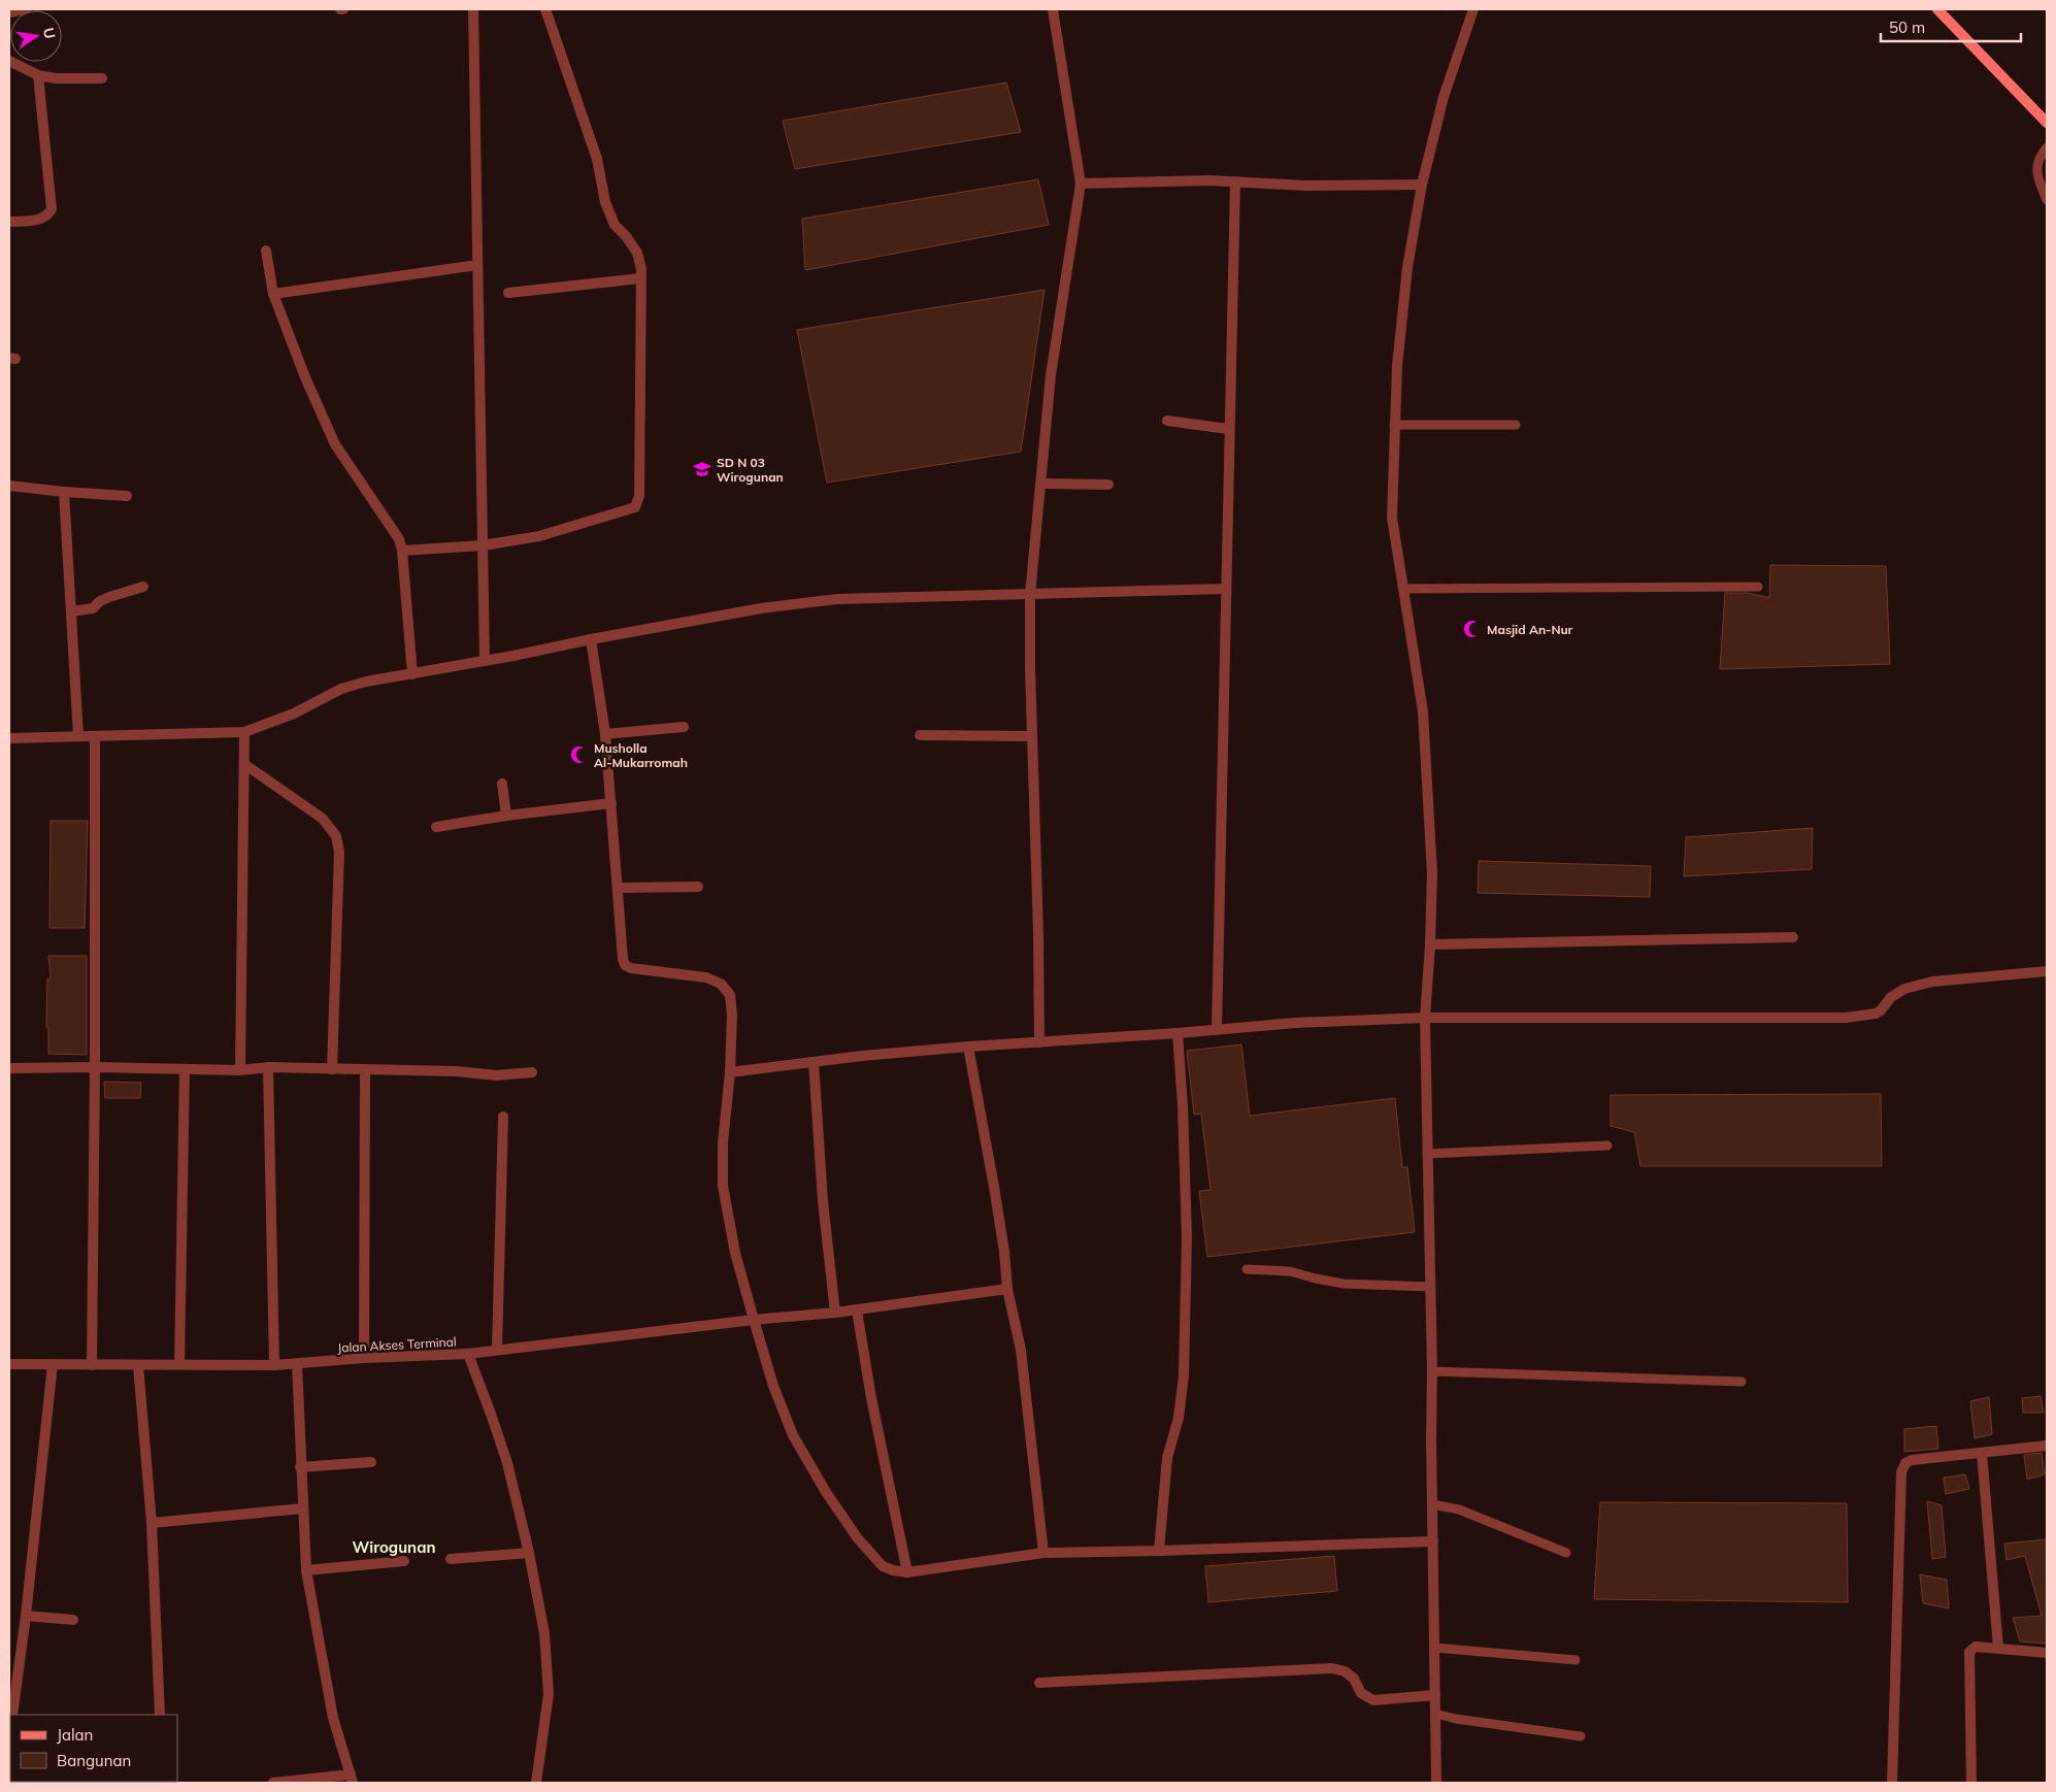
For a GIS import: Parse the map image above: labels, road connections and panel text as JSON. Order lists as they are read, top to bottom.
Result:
{
  "streets": {
    "street": ["Jalan Akses Terminal"]
  },
  "districts": ["Wirogunan"],
  "places": {
    "school or university": ["SD N 03 Wirogunan"],
    "mosque": ["Masjid An-Nur", "Musholla Al-Mukarromah"]
  },
  "legend": ["Jalan", "Bangunan"],
  "scale_bar": "50 m",
  "north": "right"
}
